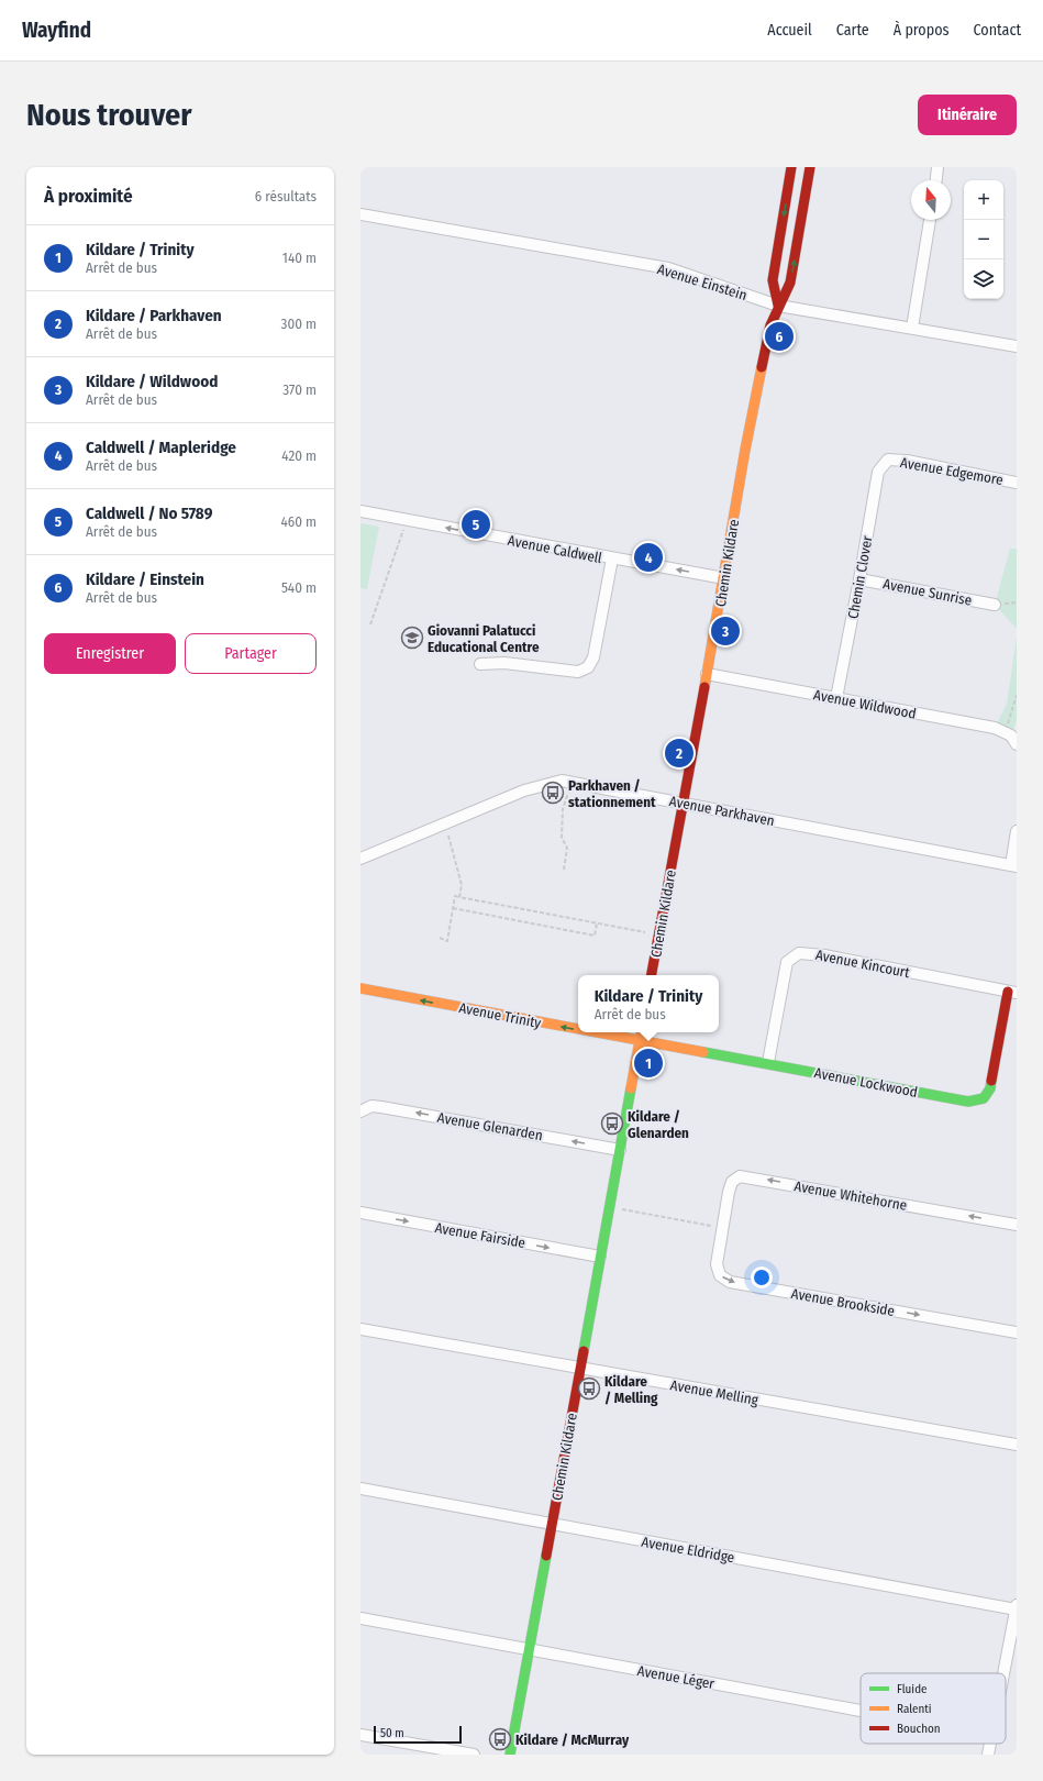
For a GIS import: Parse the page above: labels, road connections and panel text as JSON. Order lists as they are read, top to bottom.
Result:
{
  "streets": {
    "street": [
      "Avenue Einstein",
      "Avenue Edgemore",
      "Avenue Caldwell",
      "Chemin Kildare",
      "Chemin Clover",
      "Avenue Sunrise",
      "Avenue Wildwood",
      "Avenue Parkhaven",
      "Avenue Kincourt",
      "Avenue Trinity",
      "Avenue Lockwood",
      "Avenue Glenarden",
      "Avenue Whitehorne",
      "Avenue Fairside",
      "Avenue Brookside",
      "Avenue Melling",
      "Avenue Eldridge",
      "Avenue Léger"
    ]
  },
  "crossings": [
    ["Avenue Einstein", "Chemin Kildare"],
    ["Avenue Edgemore", "Chemin Clover"],
    ["Avenue Caldwell", "Chemin Kildare"],
    ["Chemin Kildare", "Avenue Wildwood"],
    ["Chemin Kildare", "Avenue Parkhaven"],
    ["Chemin Kildare", "Avenue Trinity"],
    ["Chemin Kildare", "Avenue Lockwood"],
    ["Chemin Kildare", "Avenue Glenarden"],
    ["Chemin Kildare", "Avenue Fairside"],
    ["Chemin Kildare", "Avenue Melling"],
    ["Chemin Kildare", "Avenue Eldridge"],
    ["Chemin Kildare", "Avenue Léger"],
    ["Chemin Clover", "Avenue Sunrise"],
    ["Chemin Clover", "Avenue Wildwood"],
    ["Avenue Kincourt", "Avenue Lockwood"],
    ["Avenue Trinity", "Avenue Lockwood"],
    ["Avenue Whitehorne", "Avenue Brookside"]
  ],
  "one_way": [
    "Avenue Caldwell",
    "Avenue Trinity",
    "Avenue Glenarden",
    "Avenue Whitehorne",
    "Avenue Fairside",
    "Avenue Brookside"
  ],
  "places": {
    "school or university": ["Giovanni Palatucci Educational Centre"],
    "bus stop": [
      "Parkhaven / stationnement",
      "Kildare / Glenarden",
      "Kildare / Melling",
      "Kildare / McMurray"
    ]
  },
  "legend": ["Fluide", "Ralenti", "Bouchon"],
  "scale_bar": "50 m",
  "north": "top",
  "page": {
    "header": "Wayfind",
    "nav": [
      "Accueil",
      "Carte",
      "À propos",
      "Contact"
    ],
    "buttons": [
      "Itinéraire",
      ["Enregistrer", "Partager"]
    ],
    "title": "Nous trouver",
    "heading": ["À proximité", "6 résultats"],
    "map_buttons": ["+", "−"],
    "list": [
      {
        "mark": "1",
        "name": "Kildare / Trinity",
        "note": "Arrêt de bus",
        "value": "140 m"
      },
      {
        "mark": "2",
        "name": "Kildare / Parkhaven",
        "note": "Arrêt de bus",
        "value": "300 m"
      },
      {
        "mark": "3",
        "name": "Kildare / Wildwood",
        "note": "Arrêt de bus",
        "value": "370 m"
      },
      {
        "mark": "4",
        "name": "Caldwell / Mapleridge",
        "note": "Arrêt de bus",
        "value": "420 m"
      },
      {
        "mark": "5",
        "name": "Caldwell / No 5789",
        "note": "Arrêt de bus",
        "value": "460 m"
      },
      {
        "mark": "6",
        "name": "Kildare / Einstein",
        "note": "Arrêt de bus",
        "value": "540 m"
      }
    ],
    "pins": [
      "6",
      "5",
      "4",
      "3",
      "2",
      "1"
    ],
    "popup": ["Kildare / Trinity", "Arrêt de bus"],
    "scale": "50 m"
  }
}
